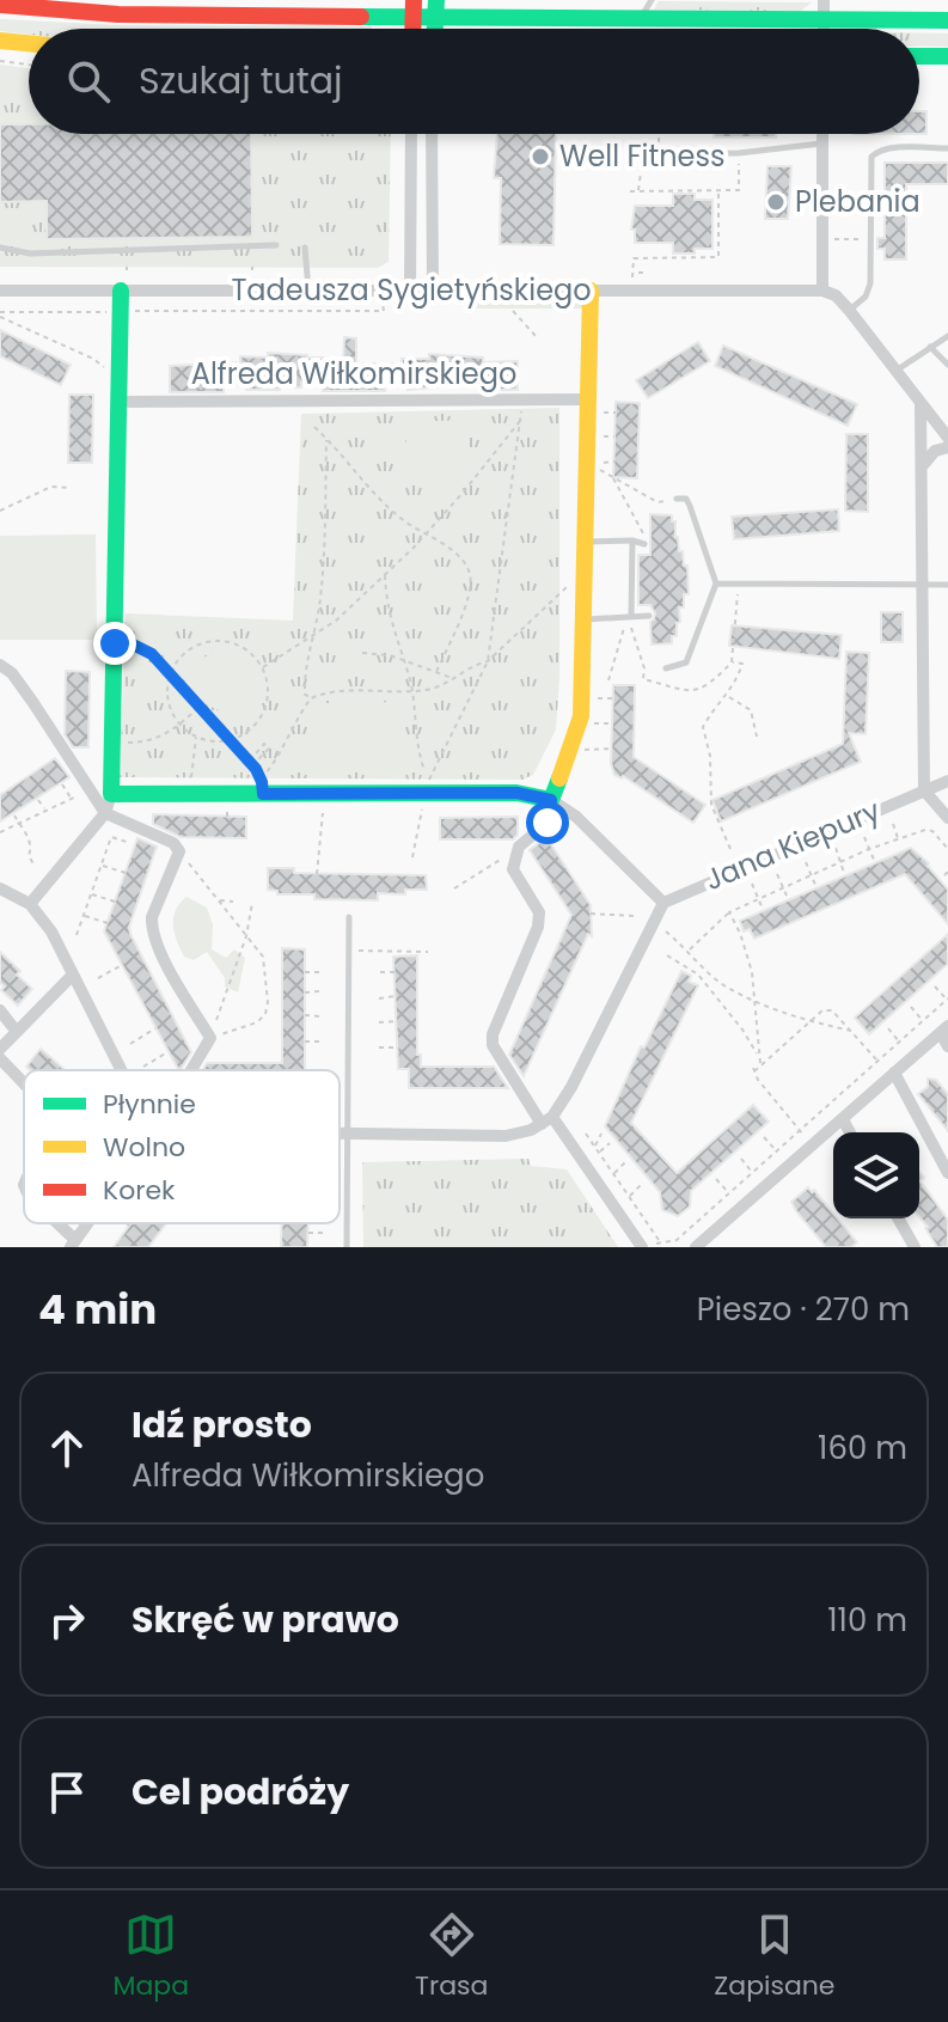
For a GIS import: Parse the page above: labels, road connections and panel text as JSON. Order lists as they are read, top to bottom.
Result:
{
  "streets": {
    "street": ["Tadeusza Sygietyńskiego", "Alfreda Wiłkomirskiego", "Jana Kiepury"]
  },
  "places": ["Well Fitness", "Plebania"],
  "legend": ["Płynnie", "Wolno", "Korek"],
  "page": {
    "search": "Szukaj tutaj",
    "heading": ["4 min", "Pieszo · 270 m"],
    "list": [
      ["Idź prosto", "Alfreda Wiłkomirskiego", "160 m"],
      ["Skręć w prawo", "110 m"],
      "Cel podróży"
    ],
    "nav": ["Mapa", "Trasa", "Zapisane"]
  }
}
